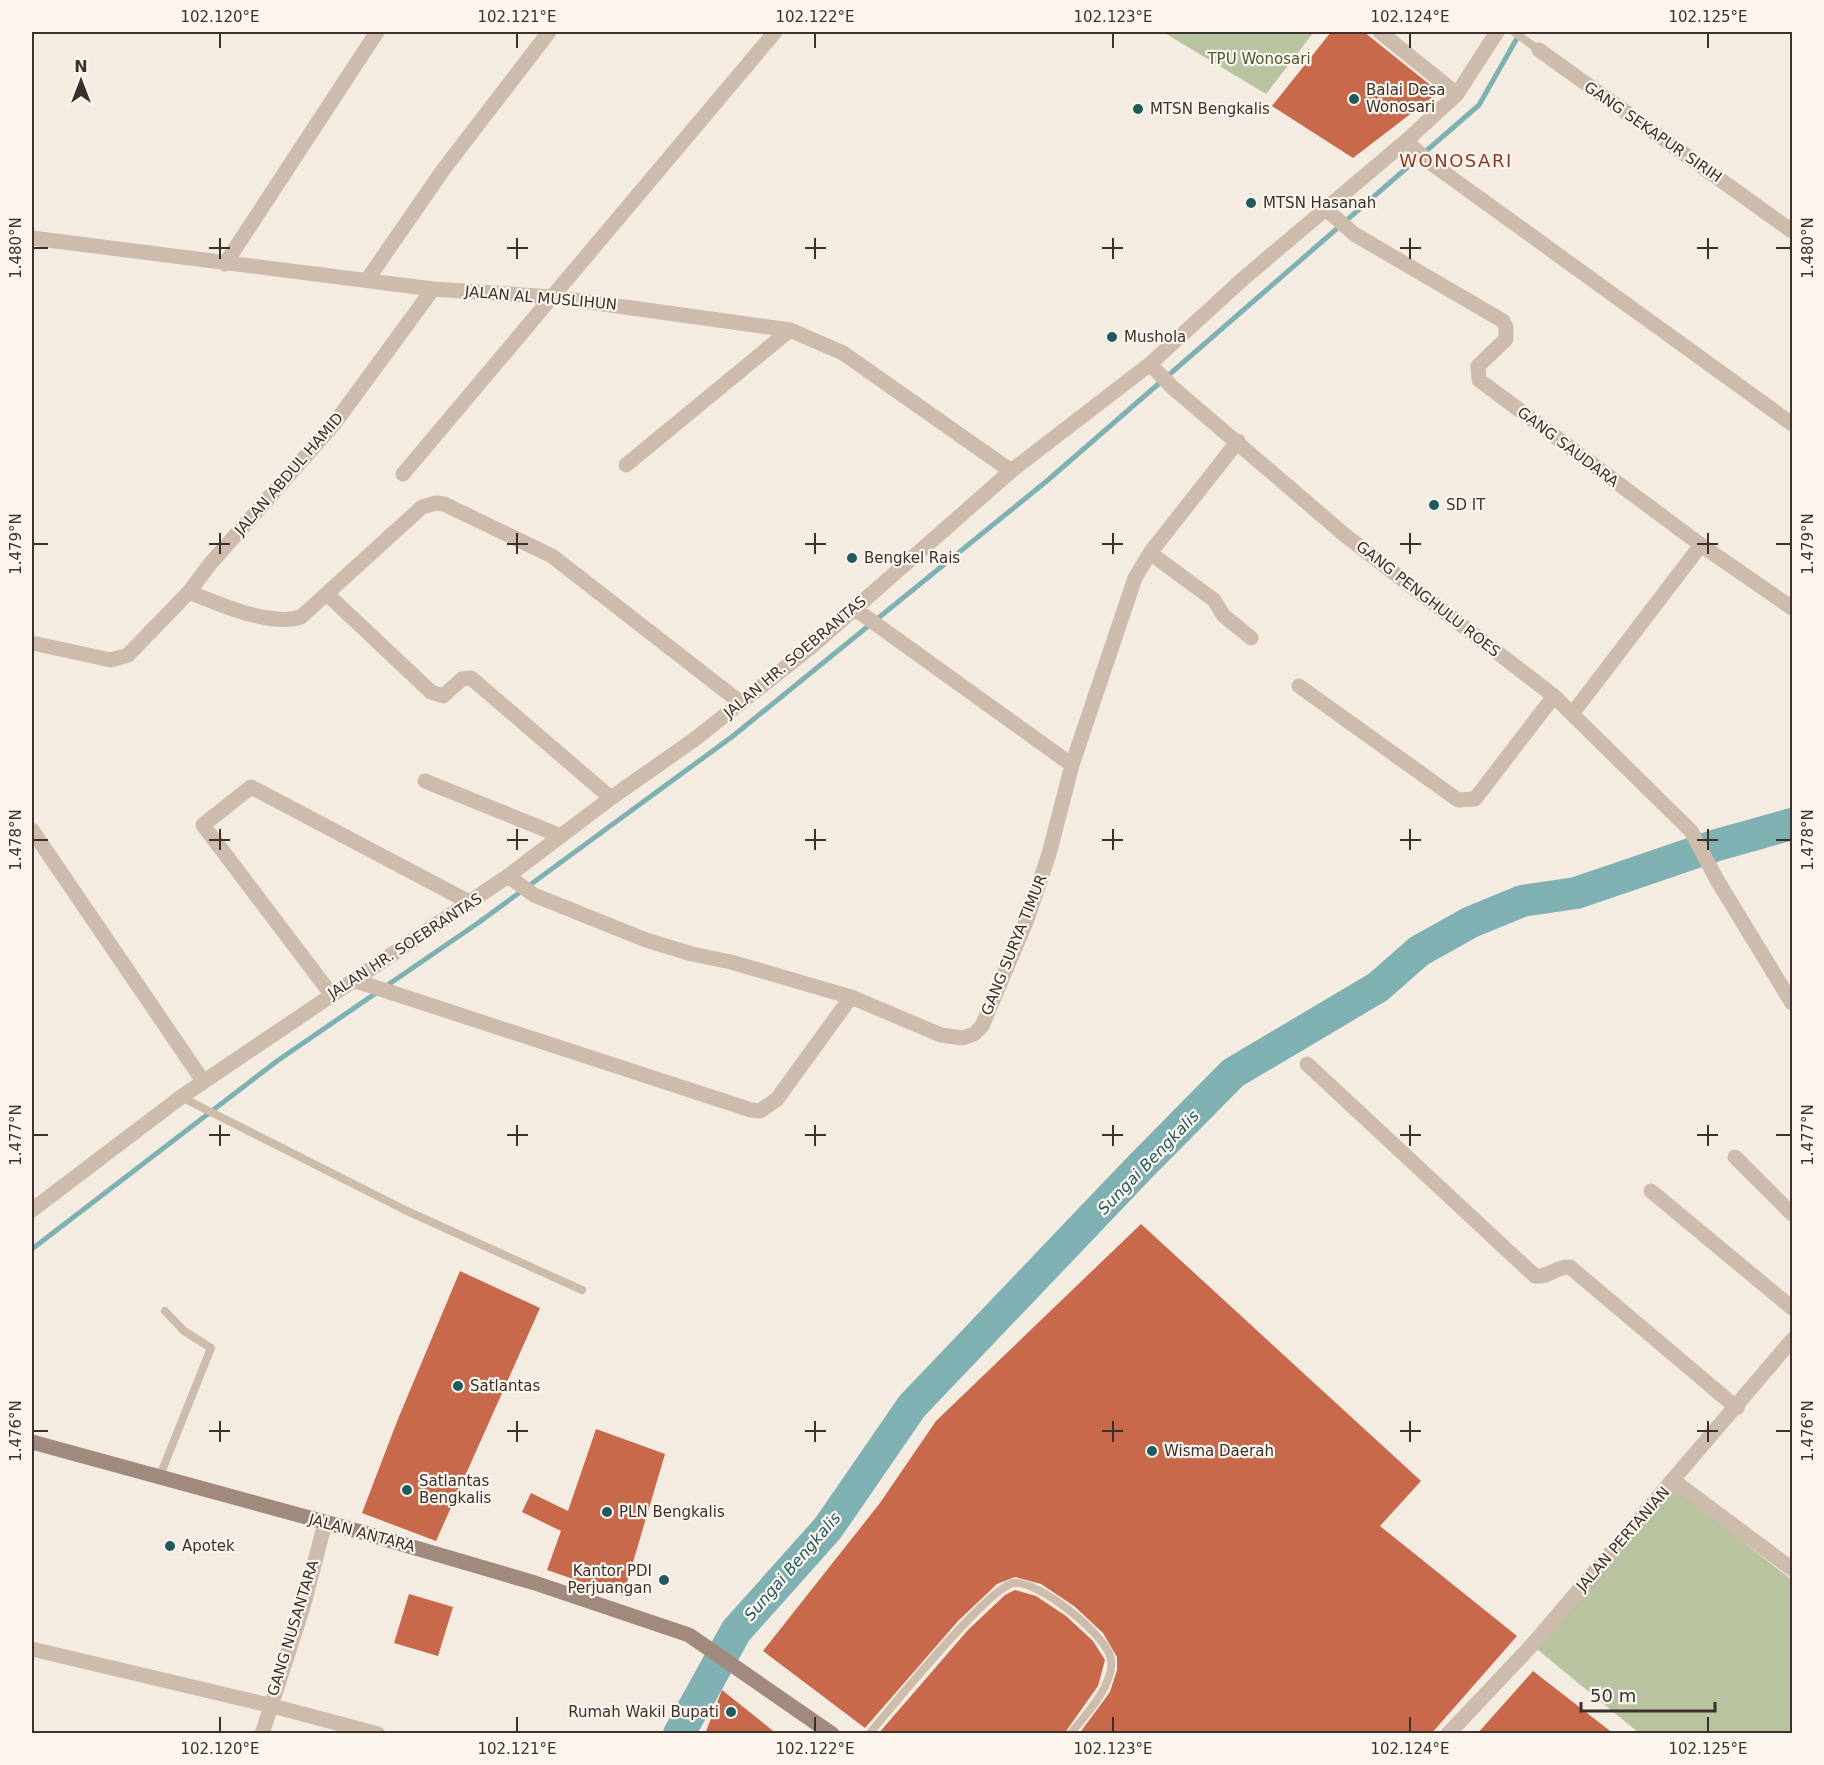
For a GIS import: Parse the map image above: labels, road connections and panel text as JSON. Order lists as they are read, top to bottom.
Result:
{
  "streets": {
    "street": [
      "GANG SEKAPUR SIRIH",
      "JALAN AL MUSLIHUN",
      "GANG SAUDARA",
      "JALAN ABDUL HAMID",
      "GANG PENGHULU ROES",
      "JALAN HR. SOEBRANTAS",
      "GANG SURYA TIMUR",
      "JALAN ANTARA",
      "JALAN PERTANIAN",
      "GANG NUSANTARA"
    ]
  },
  "crossings": [
    ["JALAN AL MUSLIHUN", "JALAN ABDUL HAMID"],
    ["JALAN AL MUSLIHUN", "JALAN HR. SOEBRANTAS"],
    ["GANG SAUDARA", "JALAN HR. SOEBRANTAS"],
    ["GANG PENGHULU ROES", "JALAN HR. SOEBRANTAS"],
    ["GANG PENGHULU ROES", "GANG SURYA TIMUR"],
    ["JALAN HR. SOEBRANTAS", "GANG SURYA TIMUR"],
    ["JALAN ANTARA", "GANG NUSANTARA"]
  ],
  "districts": ["WONOSARI"],
  "water": ["Sungai Bengkalis"],
  "parks": ["TPU Wonosari"],
  "places": [
    "Balai Desa Wonosari",
    "MTSN Bengkalis",
    "MTSN Hasanah",
    "Mushola",
    "SD IT",
    "Bengkel Rais",
    "Satlantas",
    "Wisma Daerah",
    "Satlantas Bengkalis",
    "PLN Bengkalis",
    "Apotek",
    "Kantor PDI Perjuangan",
    "Rumah Wakil Bupati"
  ],
  "scale_bar": "50 m",
  "north": "top",
  "coordinates": [
    "102.120°E",
    "102.121°E",
    "102.122°E",
    "102.123°E",
    "102.124°E",
    "102.125°E",
    "1.480°N",
    "1.479°N",
    "1.478°N",
    "1.477°N",
    "1.476°N"
  ]
}
